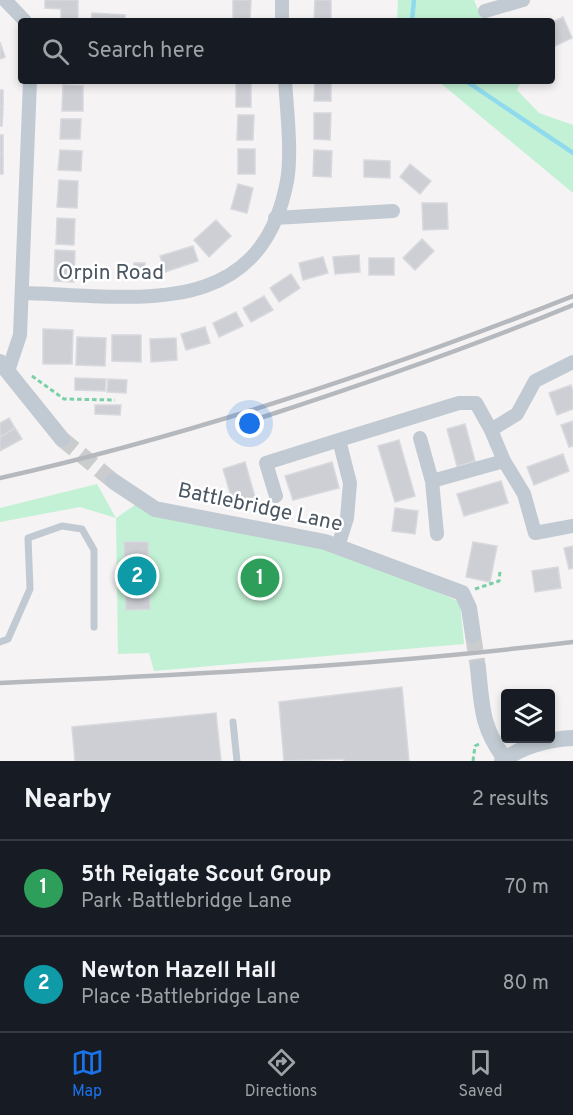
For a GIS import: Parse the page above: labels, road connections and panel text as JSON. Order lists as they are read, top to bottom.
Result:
{
  "streets": {
    "street": ["Orpin Road", "Battlebridge Lane"]
  },
  "page": {
    "search": "Search here",
    "pins": ["2", "1"],
    "heading": ["Nearby", "2 results"],
    "list": [
      {
        "mark": "1",
        "name": "5th Reigate Scout Group",
        "note": "Park · Battlebridge Lane",
        "value": "70 m"
      },
      {
        "mark": "2",
        "name": "Newton Hazell Hall",
        "note": "Place · Battlebridge Lane",
        "value": "80 m"
      }
    ],
    "nav": ["Map", "Directions", "Saved"]
  }
}
